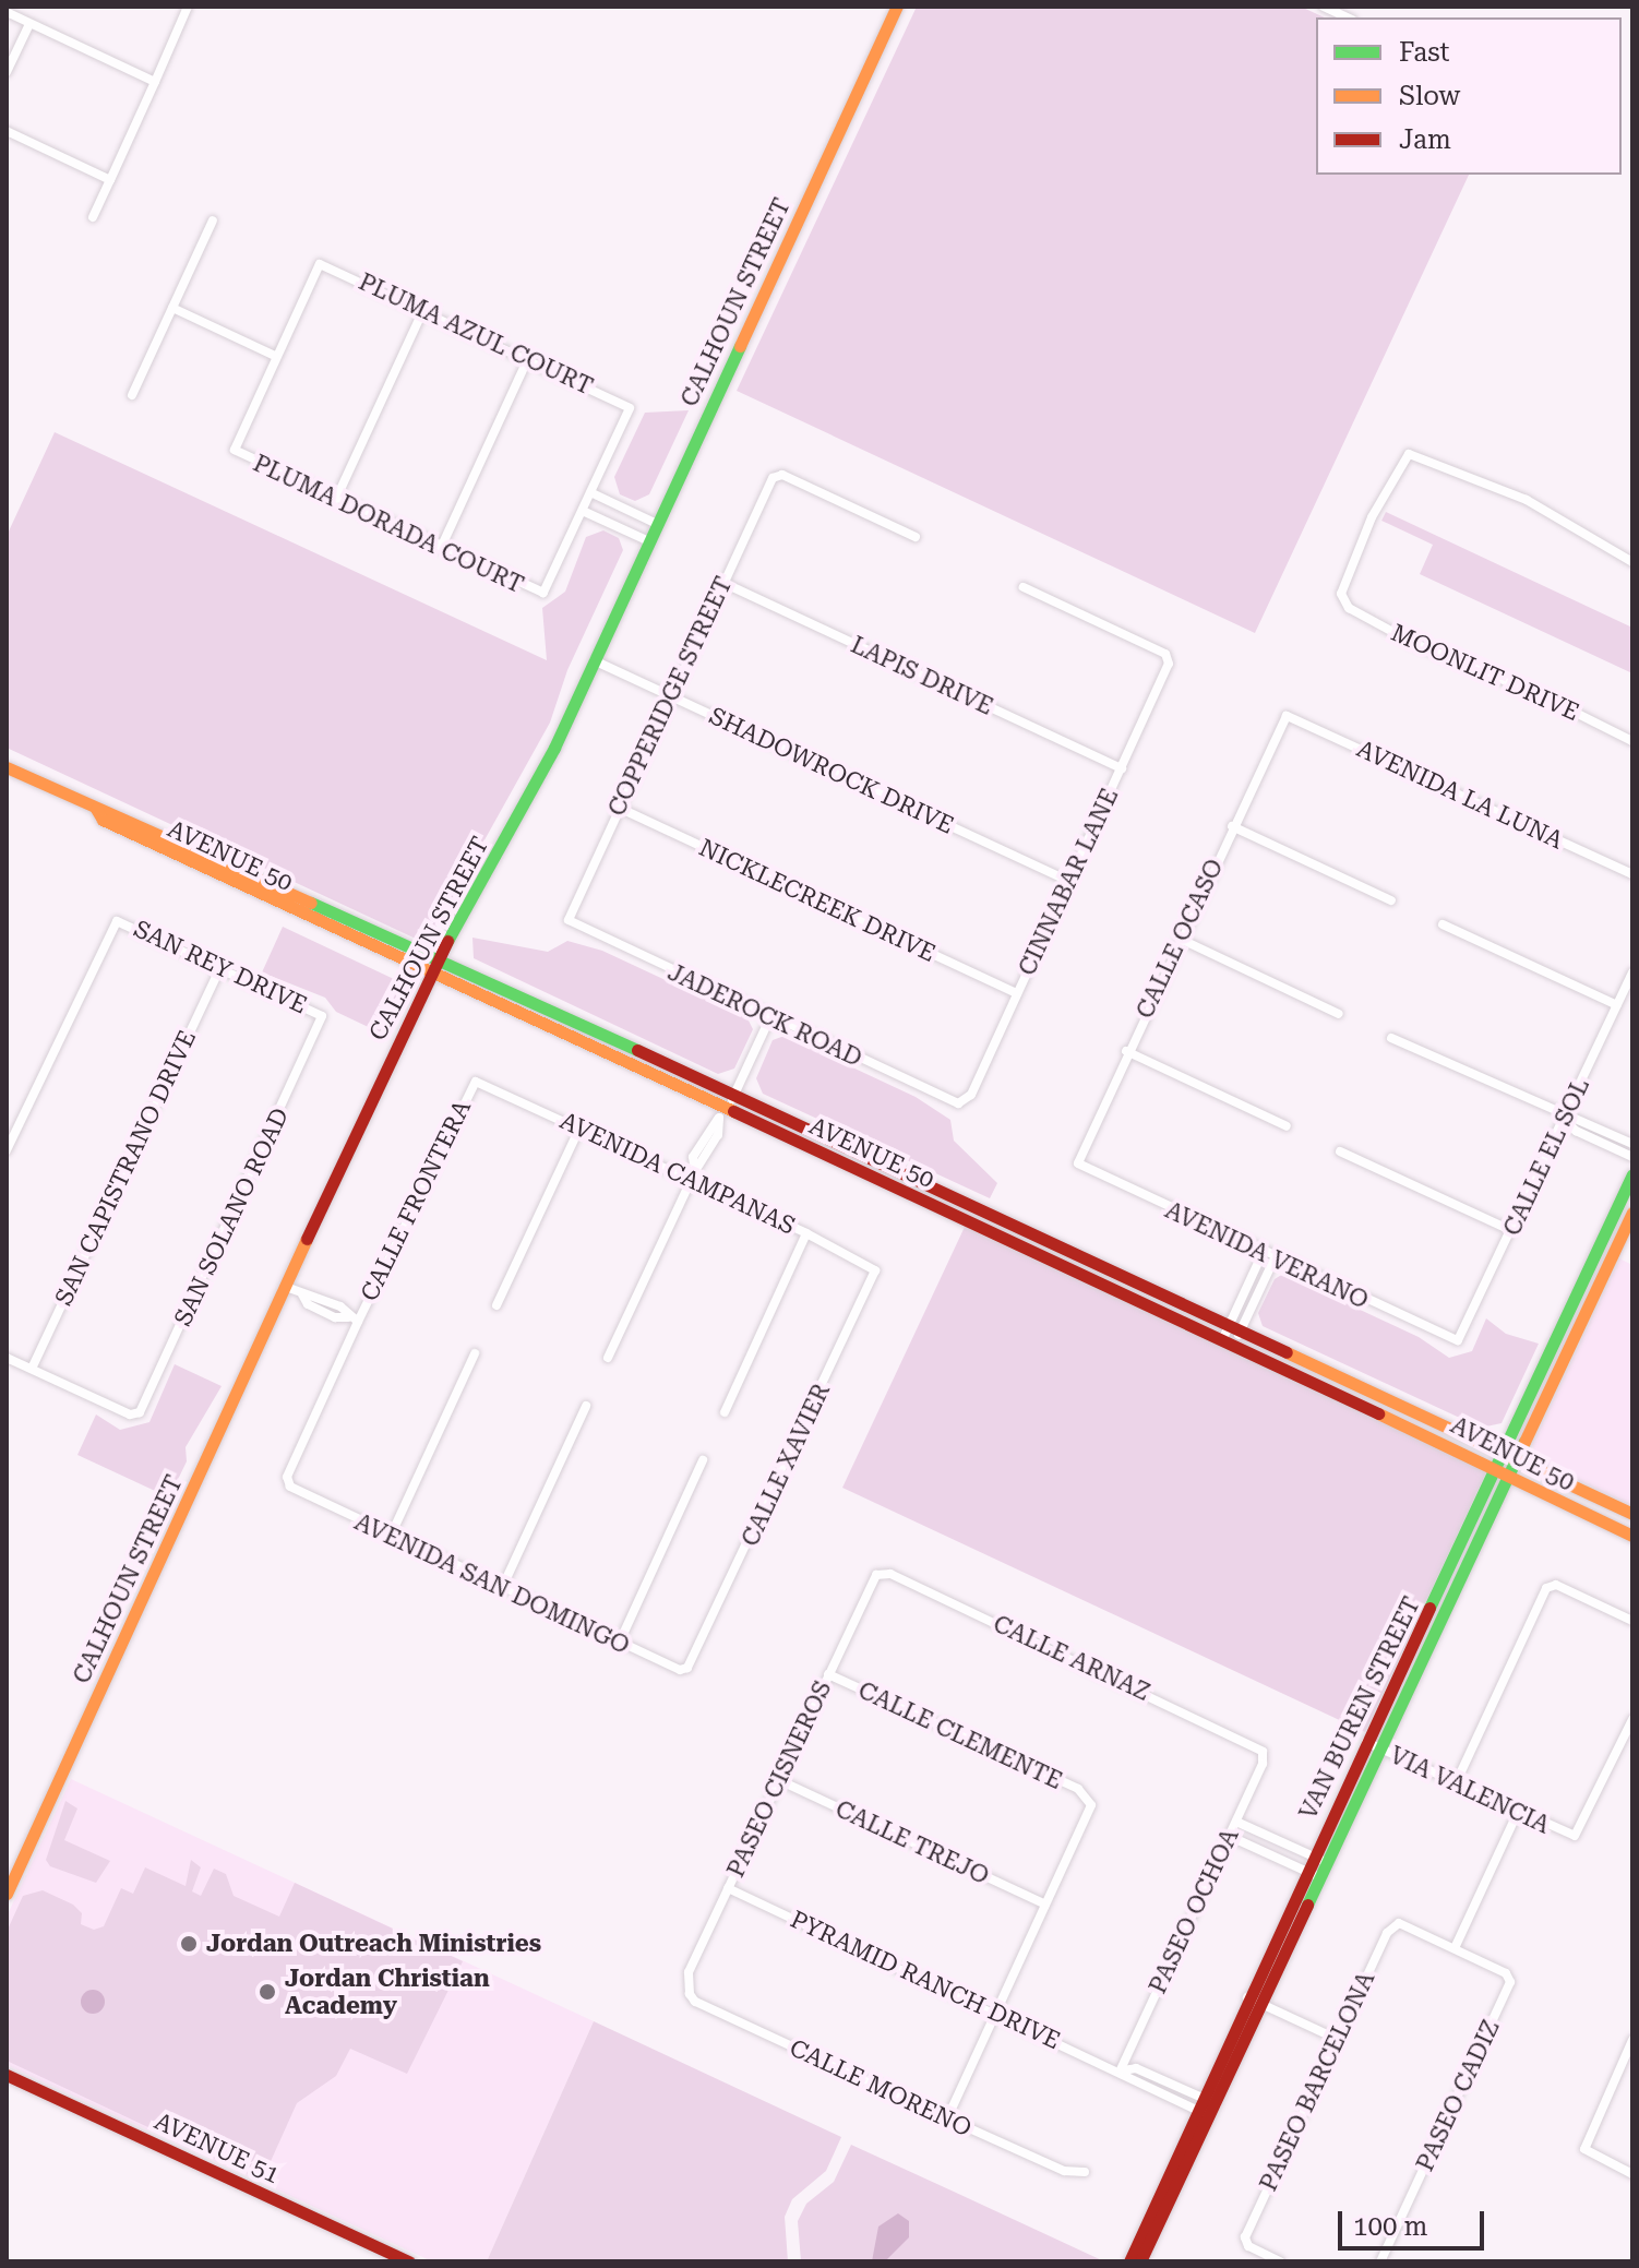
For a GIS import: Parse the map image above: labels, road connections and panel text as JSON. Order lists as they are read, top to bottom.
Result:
{
  "streets": {
    "street": [
      "CALHOUN STREET",
      "PLUMA AZUL COURT",
      "PLUMA DORADA COURT",
      "MOONLIT DRIVE",
      "LAPIS DRIVE",
      "COPPERIDGE STREET",
      "SHADOWROCK DRIVE",
      "AVENIDA LA LUNA",
      "AVENUE 50",
      "CINNABAR LANE",
      "NICKLECREEK DRIVE",
      "CALLE OCASO",
      "SAN REY DRIVE",
      "JADEROCK ROAD",
      "CALLE EL SOL",
      "SAN CAPISTRANO DRIVE",
      "AVENIDA CAMPANAS",
      "CALLE FRONTERA",
      "SAN SOLANO ROAD",
      "AVENIDA VERANO",
      "CALLE XAVIER",
      "AVENIDA SAN DOMINGO",
      "CALLE ARNAZ",
      "VAN BUREN STREET",
      "CALLE CLEMENTE",
      "PASEO CISNEROS",
      "VIA VALENCIA",
      "CALLE TREJO",
      "PASEO OCHOA",
      "PYRAMID RANCH DRIVE",
      "PASEO BARCELONA",
      "CALLE MORENO",
      "PASEO CADIZ",
      "AVENUE 51"
    ]
  },
  "crossings": [
    ["CALHOUN STREET", "SHADOWROCK DRIVE"],
    ["CALHOUN STREET", "AVENUE 50"],
    ["PLUMA AZUL COURT", "PLUMA DORADA COURT"],
    ["LAPIS DRIVE", "COPPERIDGE STREET"],
    ["LAPIS DRIVE", "CINNABAR LANE"],
    ["COPPERIDGE STREET", "SHADOWROCK DRIVE"],
    ["COPPERIDGE STREET", "NICKLECREEK DRIVE"],
    ["COPPERIDGE STREET", "JADEROCK ROAD"],
    ["SHADOWROCK DRIVE", "CINNABAR LANE"],
    ["AVENIDA LA LUNA", "CALLE OCASO"],
    ["AVENUE 50", "VAN BUREN STREET"],
    ["CINNABAR LANE", "NICKLECREEK DRIVE"],
    ["CINNABAR LANE", "JADEROCK ROAD"],
    ["CALLE OCASO", "AVENIDA VERANO"],
    ["SAN REY DRIVE", "SAN CAPISTRANO DRIVE"],
    ["SAN REY DRIVE", "SAN SOLANO ROAD"],
    ["CALLE EL SOL", "AVENIDA VERANO"],
    ["SAN CAPISTRANO DRIVE", "SAN SOLANO ROAD"],
    ["AVENIDA CAMPANAS", "CALLE FRONTERA"],
    ["AVENIDA CAMPANAS", "CALLE XAVIER"],
    ["CALLE FRONTERA", "AVENIDA SAN DOMINGO"],
    ["CALLE XAVIER", "AVENIDA SAN DOMINGO"],
    ["CALLE ARNAZ", "PASEO CISNEROS"],
    ["CALLE ARNAZ", "PASEO OCHOA"],
    ["VAN BUREN STREET", "VIA VALENCIA"],
    ["VAN BUREN STREET", "PYRAMID RANCH DRIVE"],
    ["CALLE CLEMENTE", "PASEO CISNEROS"],
    ["CALLE CLEMENTE", "CALLE TREJO"],
    ["PASEO CISNEROS", "CALLE TREJO"],
    ["PASEO CISNEROS", "PYRAMID RANCH DRIVE"],
    ["PASEO CISNEROS", "CALLE MORENO"],
    ["PASEO OCHOA", "PYRAMID RANCH DRIVE"],
    ["PASEO BARCELONA", "PASEO CADIZ"]
  ],
  "places": ["Jordan Outreach Ministries", "Jordan Christian Academy"],
  "legend": ["Fast", "Slow", "Jam"],
  "scale_bar": "100 m"
}
